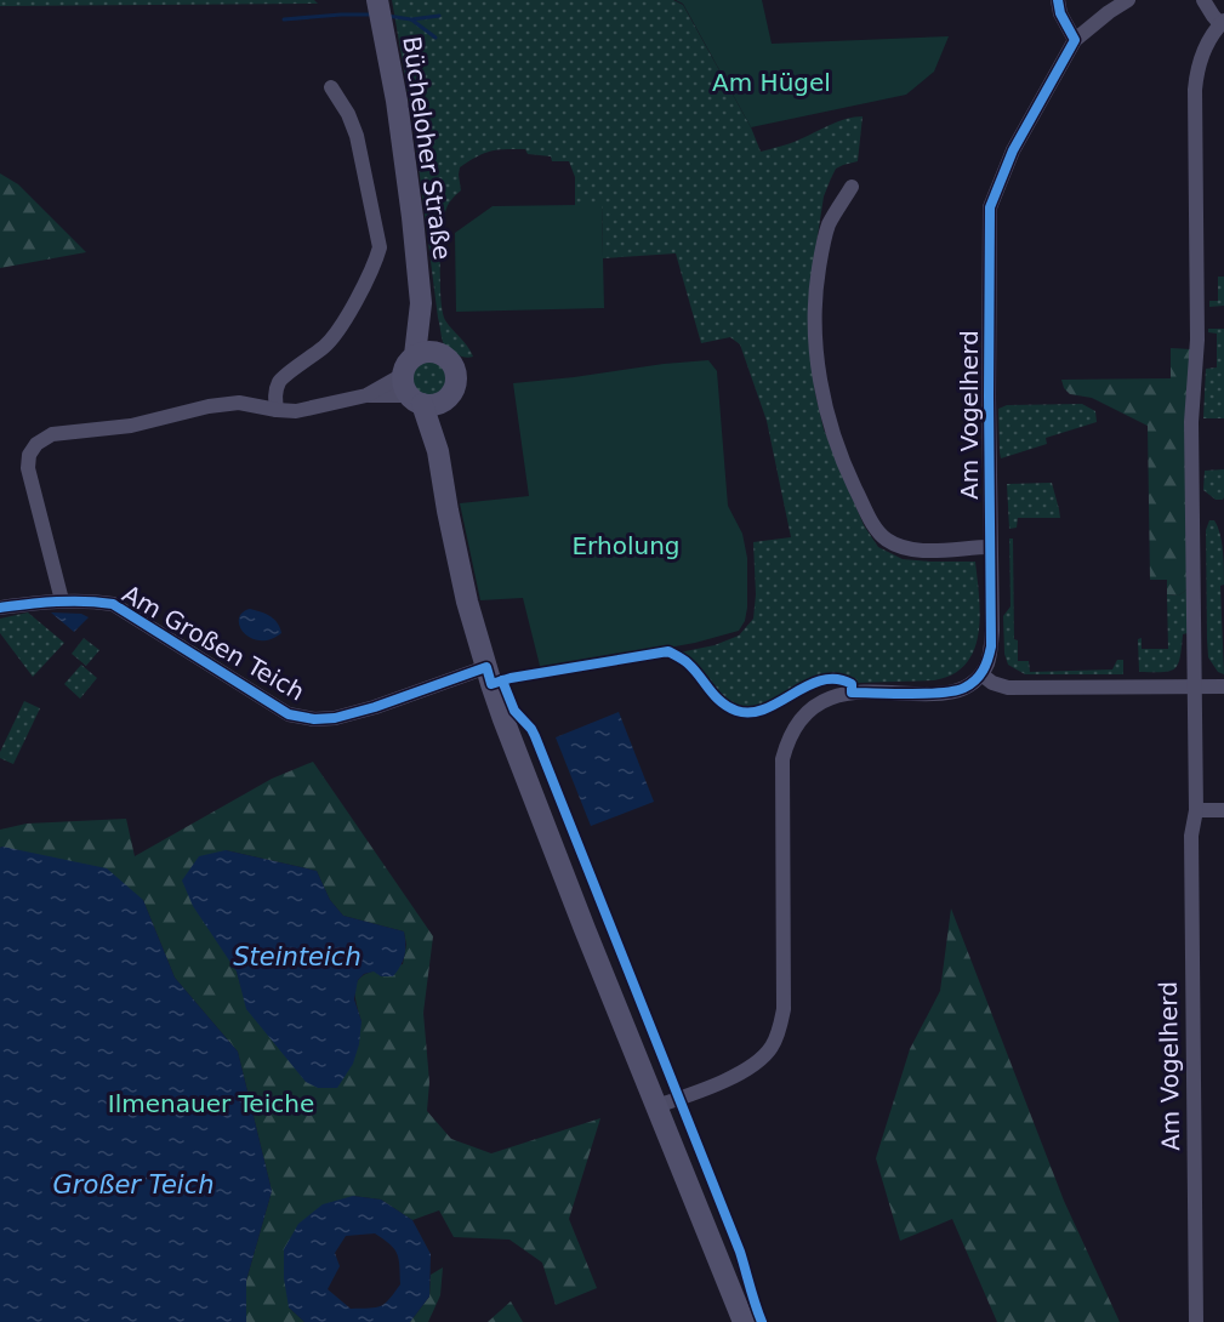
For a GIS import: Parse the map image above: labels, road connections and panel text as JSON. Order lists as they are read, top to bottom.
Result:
{
  "streets": {
    "main road": ["Bücheloher Straße"],
    "street": ["Am Vogelherd", "Am Großen Teich"]
  },
  "crossings": [
    ["Bücheloher Straße", "Am Großen Teich"]
  ],
  "water": ["Steinteich", "Großer Teich"],
  "parks": ["Am Hügel", "Erholung", "Ilmenauer Teiche"]
}
